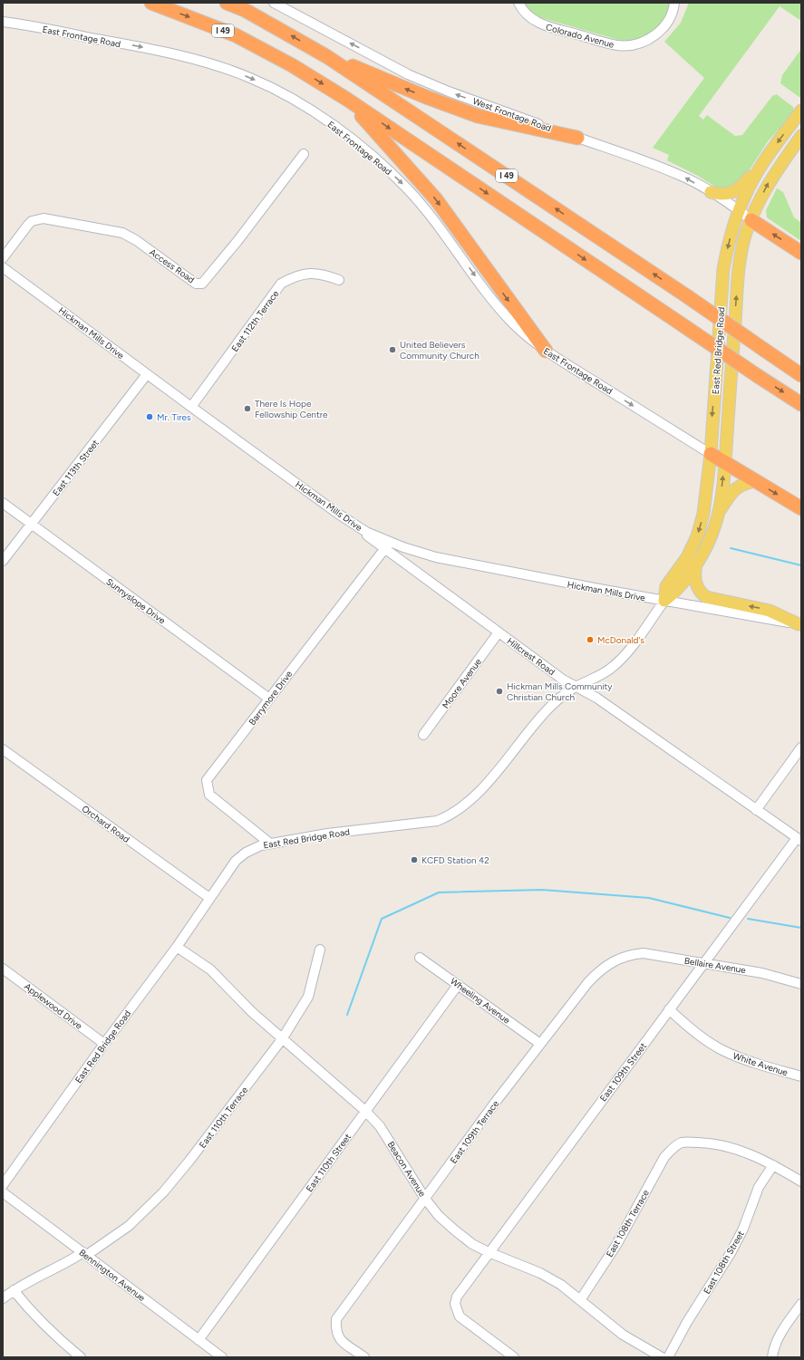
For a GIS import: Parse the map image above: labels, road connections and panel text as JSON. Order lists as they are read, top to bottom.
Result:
{
  "streets": {
    "highway": ["I 49"],
    "main road": ["East Red Bridge Road"],
    "street": [
      "Colorado Avenue",
      "East Frontage Road",
      "West Frontage Road",
      "Access Road",
      "East 112th Terrace",
      "Hickman Mills Drive",
      "East 113th Street",
      "Sunnyslope Drive",
      "Hillcrest Road",
      "Moore Avenue",
      "Barrymore Drive",
      "Orchard Road",
      "Bellaire Avenue",
      "Wheeling Avenue",
      "Applewood Drive",
      "White Avenue",
      "East 109th Street",
      "East 110th Terrace",
      "East 109th Terrace",
      "East 110th Street",
      "Beacon Avenue",
      "East 108th Terrace",
      "East 108th Street",
      "Bennington Avenue"
    ]
  },
  "crossings": [
    ["East Frontage Road", "East Red Bridge Road"],
    ["West Frontage Road", "East Red Bridge Road"],
    ["East 112th Terrace", "Hickman Mills Drive"],
    ["Hickman Mills Drive", "East Red Bridge Road"],
    ["Hickman Mills Drive", "East 113th Street"],
    ["Hickman Mills Drive", "Hillcrest Road"],
    ["Hickman Mills Drive", "Barrymore Drive"],
    ["East Red Bridge Road", "Hillcrest Road"],
    ["East Red Bridge Road", "Barrymore Drive"],
    ["East Red Bridge Road", "Orchard Road"],
    ["East Red Bridge Road", "Applewood Drive"],
    ["East Red Bridge Road", "Beacon Avenue"],
    ["East 113th Street", "Sunnyslope Drive"],
    ["Sunnyslope Drive", "Barrymore Drive"],
    ["Hillcrest Road", "Moore Avenue"],
    ["Hillcrest Road", "Barrymore Drive"],
    ["Hillcrest Road", "East 109th Street"],
    ["Bellaire Avenue", "East 109th Street"],
    ["Bellaire Avenue", "East 109th Terrace"],
    ["Wheeling Avenue", "East 109th Terrace"],
    ["Wheeling Avenue", "East 110th Street"],
    ["White Avenue", "East 109th Street"],
    ["East 109th Street", "Beacon Avenue"],
    ["East 110th Terrace", "Beacon Avenue"],
    ["East 110th Terrace", "Bennington Avenue"],
    ["East 109th Terrace", "Beacon Avenue"],
    ["East 110th Street", "Beacon Avenue"],
    ["East 110th Street", "Bennington Avenue"],
    ["Beacon Avenue", "East 108th Terrace"],
    ["East 108th Terrace", "East 108th Street"]
  ],
  "one_way": ["East Frontage Road", "West Frontage Road"],
  "places": [
    "United Believers Community Church",
    "There Is Hope Fellowship Centre",
    "Mr. Tires",
    "McDonald's",
    "Hickman Mills Community Christian Church",
    "KCFD Station 42"
  ]
}
